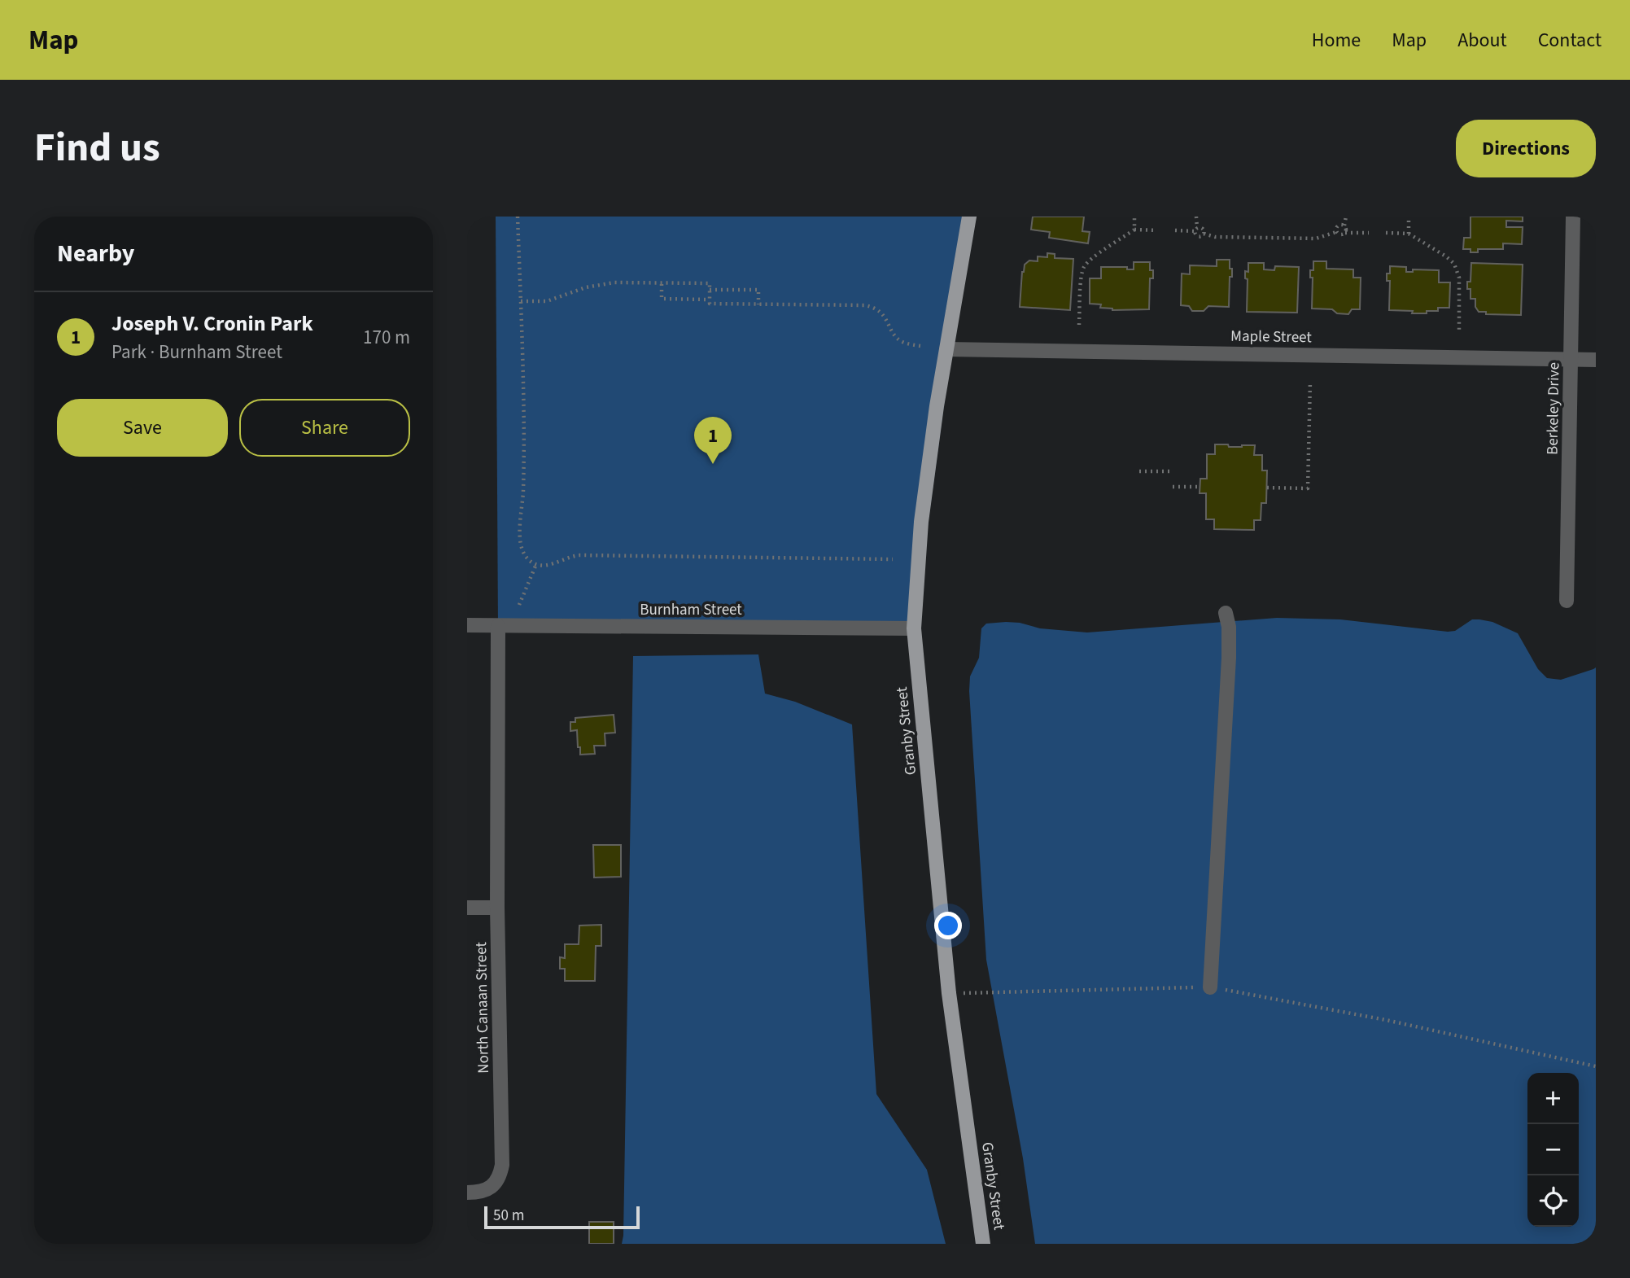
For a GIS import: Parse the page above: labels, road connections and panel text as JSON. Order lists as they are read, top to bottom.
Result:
{
  "streets": {
    "main road": ["Granby Street"],
    "street": [
      "Maple Street",
      "Berkeley Drive",
      "Burnham Street",
      "North Canaan Street"
    ]
  },
  "crossings": [
    ["Maple Street", "Berkeley Drive"],
    ["Maple Street", "Granby Street"],
    ["Burnham Street", "Granby Street"],
    ["Burnham Street", "North Canaan Street"]
  ],
  "scale_bar": "50 m",
  "page": {
    "header": "Map",
    "nav": [
      "Home",
      "Map",
      "About",
      "Contact"
    ],
    "title": "Find us",
    "buttons": [
      "Directions",
      ["Save", "Share"]
    ],
    "heading": "Nearby",
    "list": [
      {
        "mark": "1",
        "name": "Joseph V. Cronin Park",
        "note": "Park · Burnham Street",
        "value": "170 m"
      }
    ],
    "pins": "1",
    "map_buttons": ["+", "−"],
    "scale": "50 m"
  }
}
